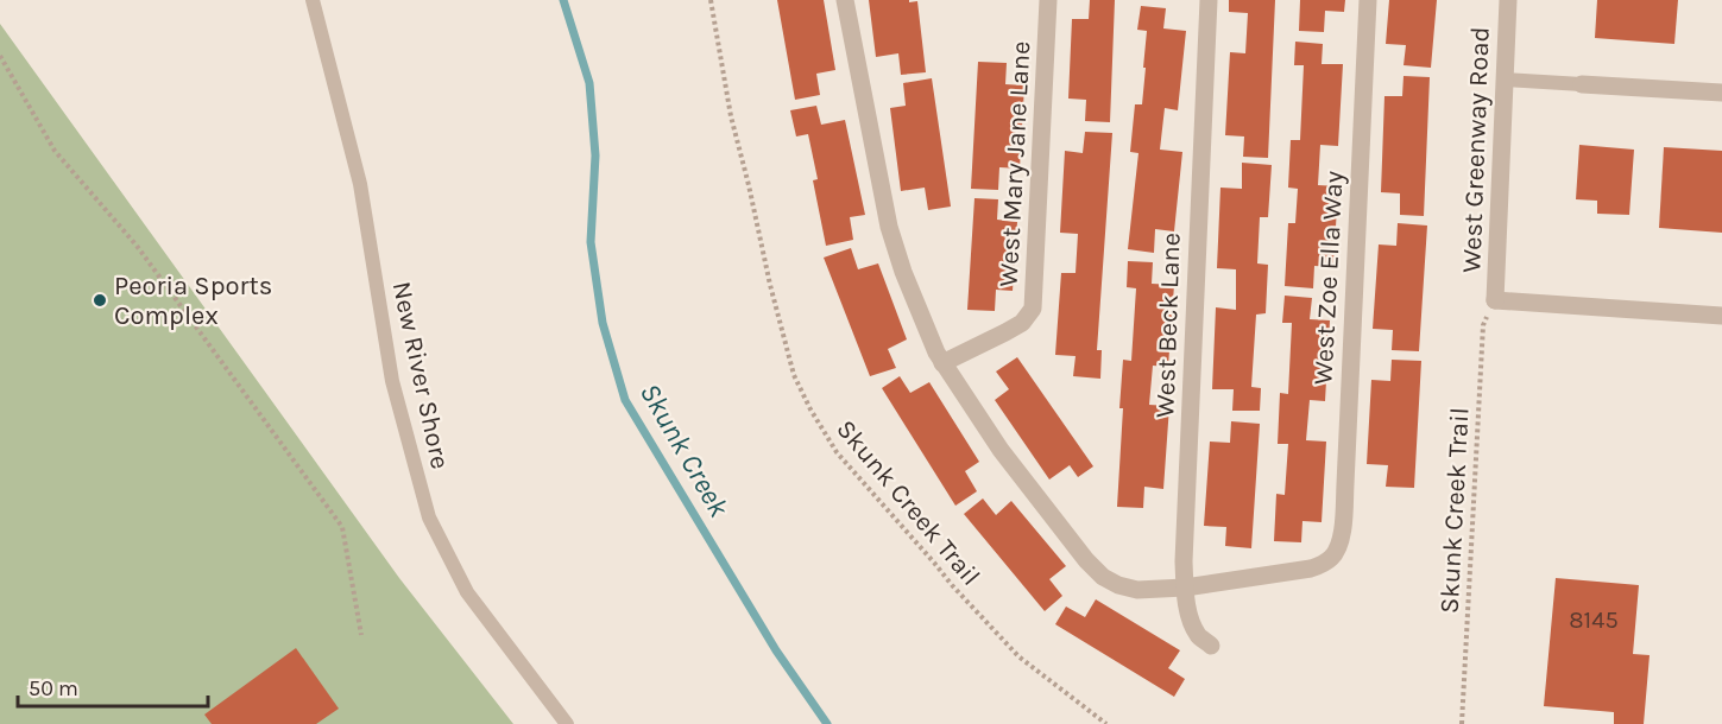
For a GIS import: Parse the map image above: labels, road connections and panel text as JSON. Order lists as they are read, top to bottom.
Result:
{
  "streets": {
    "street": [
      "West Greenway Road",
      "West Mary Jane Lane",
      "West Zoe Ella Way",
      "West Beck Lane"
    ],
    "lane": ["New River Shore"],
    "path": ["Skunk Creek Trail"]
  },
  "crossings": [
    ["West Greenway Road", "Skunk Creek Trail"],
    ["West Zoe Ella Way", "West Beck Lane"]
  ],
  "water": ["Skunk Creek"],
  "places": ["Peoria Sports Complex"],
  "house_numbers": ["8145"],
  "scale_bar": "50 m"
}
